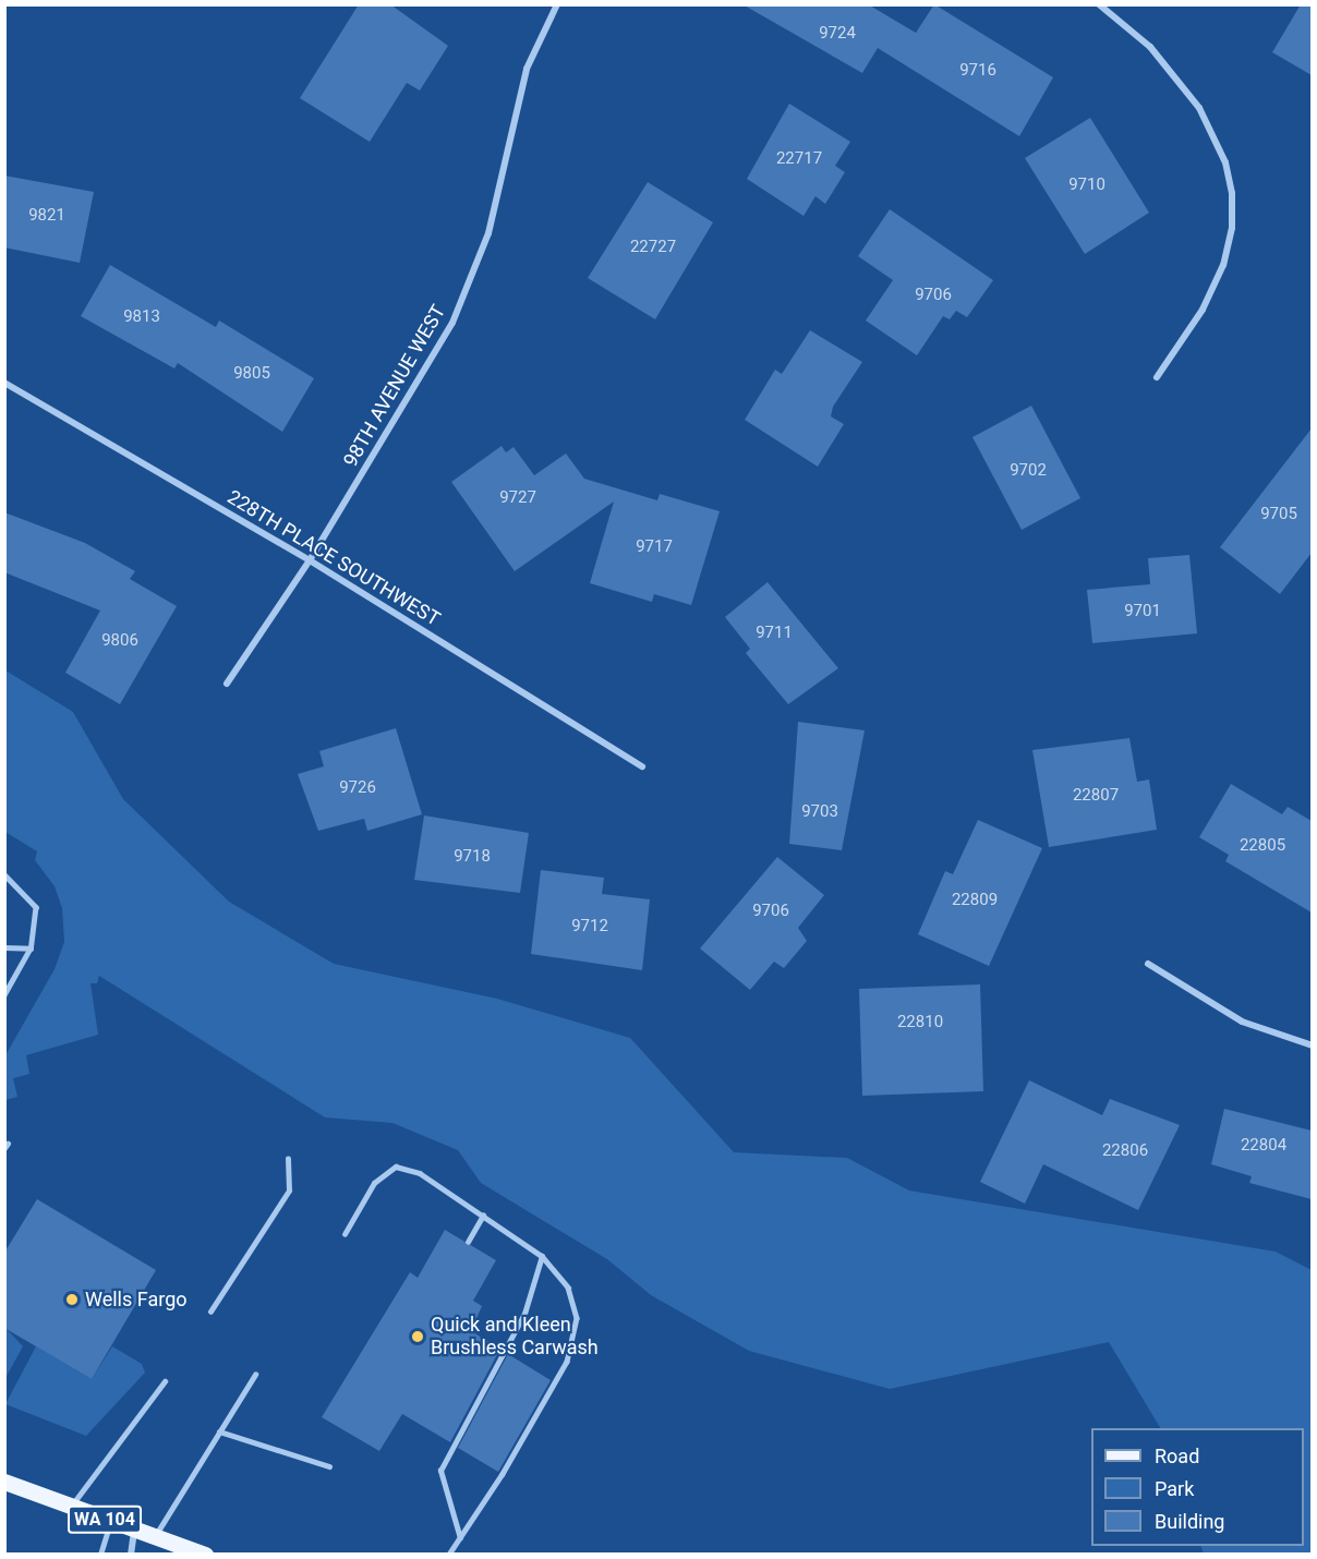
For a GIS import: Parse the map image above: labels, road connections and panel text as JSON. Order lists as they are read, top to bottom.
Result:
{
  "streets": {
    "main road": ["WA 104"],
    "street": ["98TH AVENUE WEST", "228TH PLACE SOUTHWEST"]
  },
  "crossings": [
    ["98TH AVENUE WEST", "228TH PLACE SOUTHWEST"]
  ],
  "places": ["Wells Fargo", "Quick and Kleen Brushless Carwash"],
  "house_numbers": [
    "9724",
    "9716",
    "22717",
    "9710",
    "9821",
    "22727",
    "9706",
    "9813",
    "9805",
    "9702",
    "9727",
    "9705",
    "9717",
    "9701",
    "9711",
    "9806",
    "9726",
    "22807",
    "9703",
    "22805",
    "9718",
    "22809",
    "9706",
    "9712",
    "22810",
    "22804",
    "22806"
  ],
  "legend": ["Road", "Park", "Building"]
}
